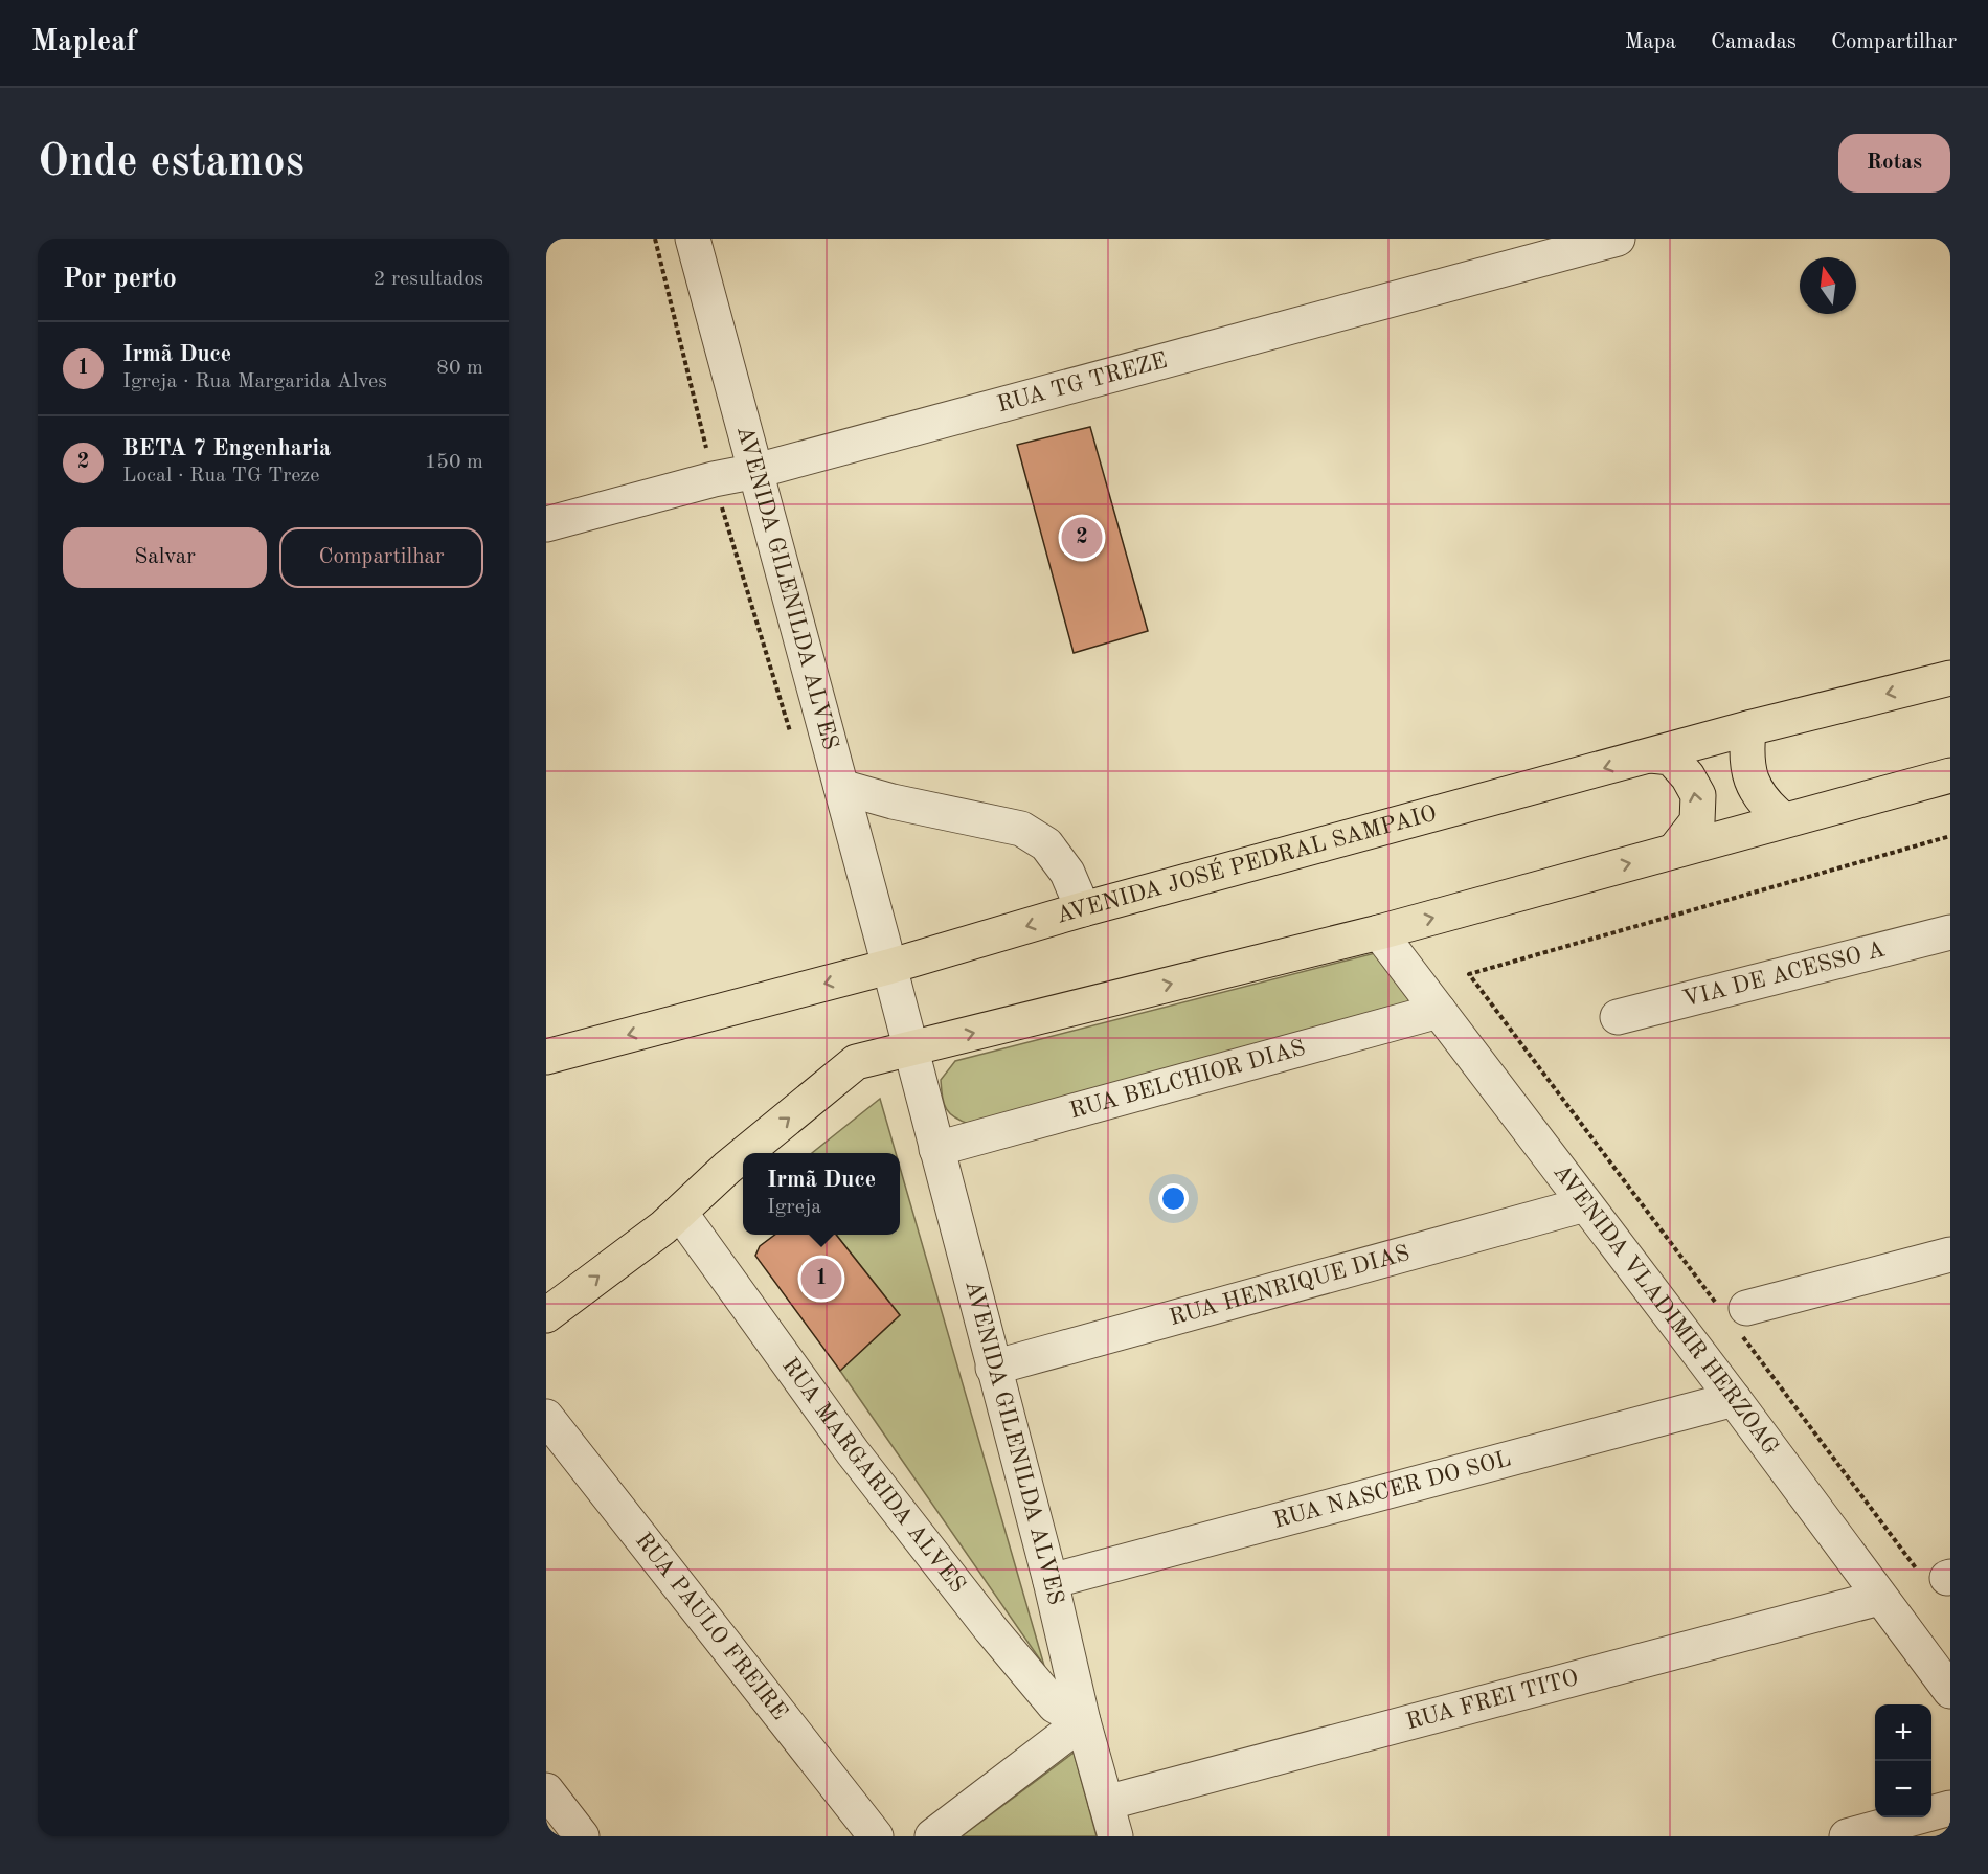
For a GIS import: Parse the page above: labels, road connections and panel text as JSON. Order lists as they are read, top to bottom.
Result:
{
  "streets": {
    "main road": ["AVENIDA JOSÉ PEDRAL SAMPAIO"],
    "street": [
      "RUA TG TREZE",
      "AVENIDA GILENILDA ALVES",
      "VIA DE ACESSO A",
      "RUA BELCHIOR DIAS",
      "RUA HENRIQUE DIAS",
      "AVENIDA VLADIMIR HERZOAG",
      "RUA MARGARIDA ALVES",
      "RUA NASCER DO SOL",
      "RUA PAULO FREIRE",
      "RUA FREI TITO"
    ]
  },
  "crossings": [
    ["RUA TG TREZE", "AVENIDA GILENILDA ALVES"],
    ["AVENIDA GILENILDA ALVES", "AVENIDA JOSÉ PEDRAL SAMPAIO"],
    ["AVENIDA GILENILDA ALVES", "RUA BELCHIOR DIAS"],
    ["AVENIDA GILENILDA ALVES", "RUA HENRIQUE DIAS"],
    ["AVENIDA GILENILDA ALVES", "RUA MARGARIDA ALVES"],
    ["AVENIDA GILENILDA ALVES", "RUA NASCER DO SOL"],
    ["AVENIDA GILENILDA ALVES", "RUA FREI TITO"],
    ["RUA BELCHIOR DIAS", "AVENIDA VLADIMIR HERZOAG"],
    ["RUA HENRIQUE DIAS", "AVENIDA VLADIMIR HERZOAG"],
    ["AVENIDA VLADIMIR HERZOAG", "RUA NASCER DO SOL"],
    ["AVENIDA VLADIMIR HERZOAG", "RUA FREI TITO"]
  ],
  "north": "top",
  "page": {
    "header": "Mapleaf",
    "nav": ["Mapa", "Camadas", "Compartilhar"],
    "buttons": [
      "Rotas",
      ["Salvar", "Compartilhar"]
    ],
    "title": "Onde estamos",
    "heading": ["Por perto", "2 resultados"],
    "list": [
      {
        "mark": "1",
        "name": "Irmã Duce",
        "note": "Igreja · Rua Margarida Alves",
        "value": "80 m"
      },
      {
        "mark": "2",
        "name": "BETA 7 Engenharia",
        "note": "Local · Rua TG Treze",
        "value": "150 m"
      }
    ],
    "pins": ["2", "1"],
    "popup": ["Irmã Duce", "Igreja"],
    "map_buttons": ["+", "−"]
  }
}
